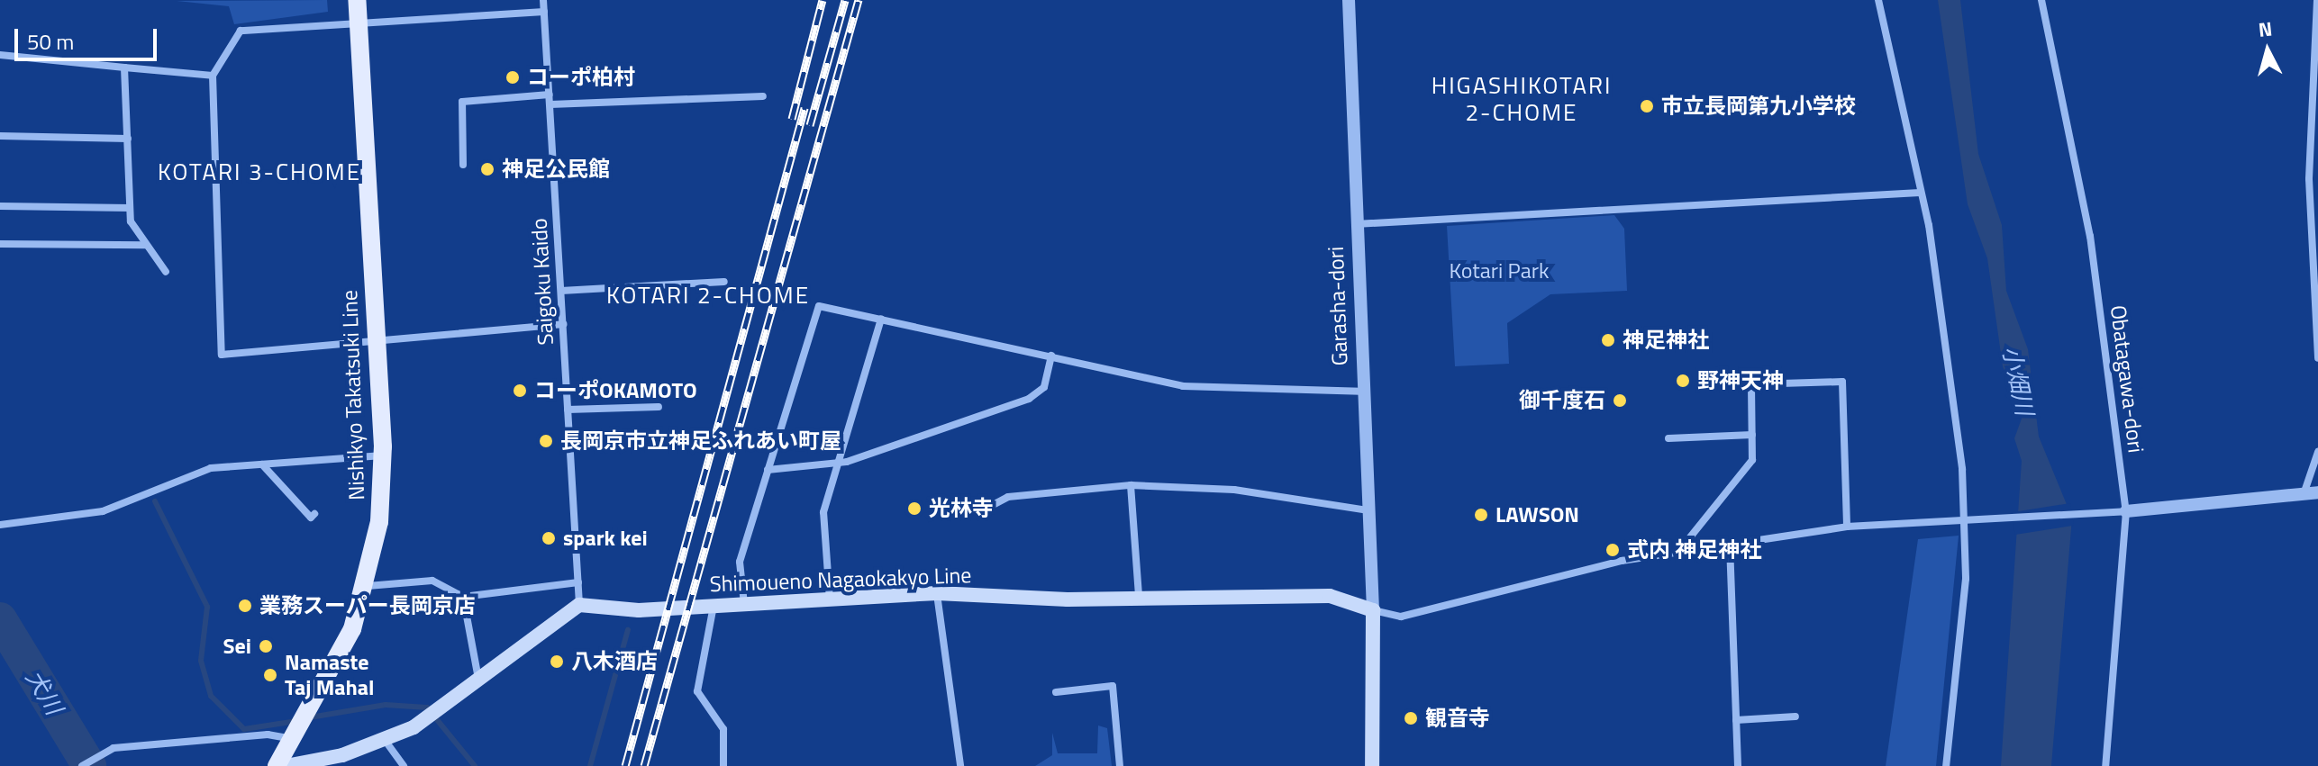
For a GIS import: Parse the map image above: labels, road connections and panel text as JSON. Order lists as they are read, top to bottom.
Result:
{
  "streets": {
    "main road": ["Nishikyo Takatsuki Line", "Shimoueno Nagaokakyo Line"],
    "street": ["Saigoku Kaido", "Garasha-dori", "Obatagawa-dori"]
  },
  "crossings": [
    ["Saigoku Kaido", "Shimoueno Nagaokakyo Line"],
    ["Garasha-dori", "Shimoueno Nagaokakyo Line"]
  ],
  "districts": ["HIGASHIKOTARI 2-CHOME", "KOTARI 3-CHOME", "KOTARI 2-CHOME"],
  "water": ["小畑川", "犬川"],
  "parks": ["Kotari Park"],
  "places": [
    "コーポ柏村",
    "市立長岡第九小学校",
    "神足公民館",
    "神足神社",
    "野神天神",
    "コーポOKAMOTO",
    "御千度石",
    "長岡京市立神足ふれあい町屋",
    "光林寺",
    "LAWSON",
    "spark kei",
    "式内 神足神社",
    "業務スーパー長岡京店",
    "Sei",
    "八木酒店",
    "Namaste Taj Mahal",
    "観音寺"
  ],
  "scale_bar": "50 m",
  "north": "top"
}
